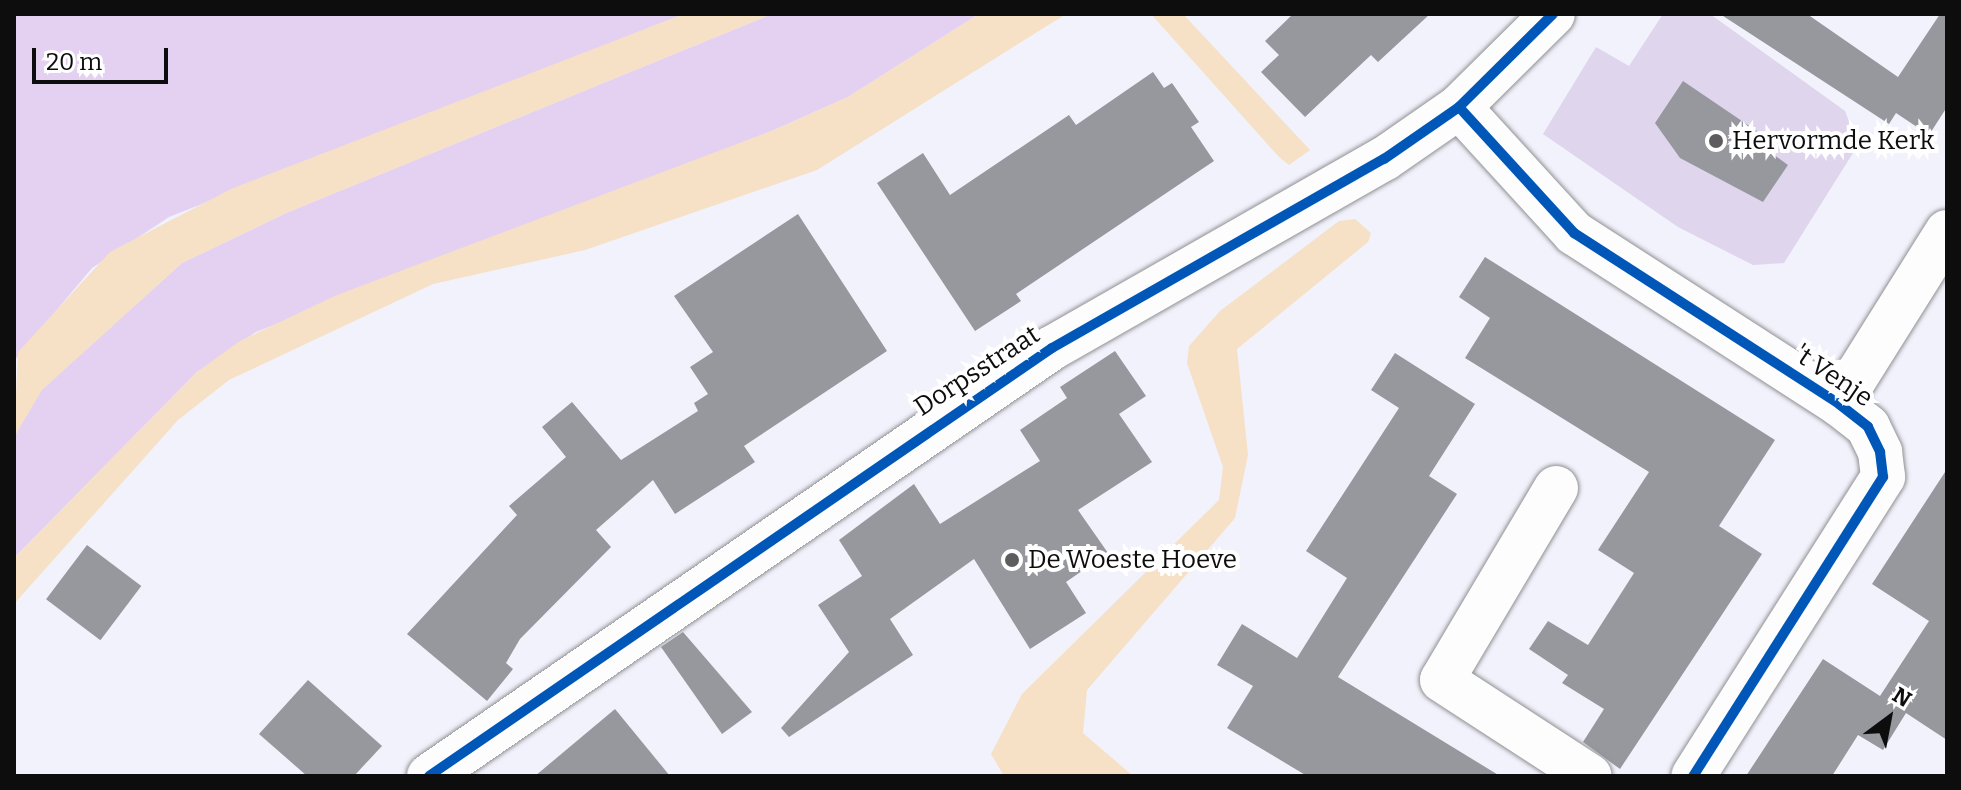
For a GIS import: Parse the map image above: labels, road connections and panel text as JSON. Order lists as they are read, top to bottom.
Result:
{
  "streets": {
    "street": ["Dorpsstraat", "'t Venje"]
  },
  "crossings": [
    ["Dorpsstraat", "'t Venje"]
  ],
  "places": ["Hervormde Kerk", "De Woeste Hoeve"],
  "scale_bar": "20 m",
  "north": "top right"
}
